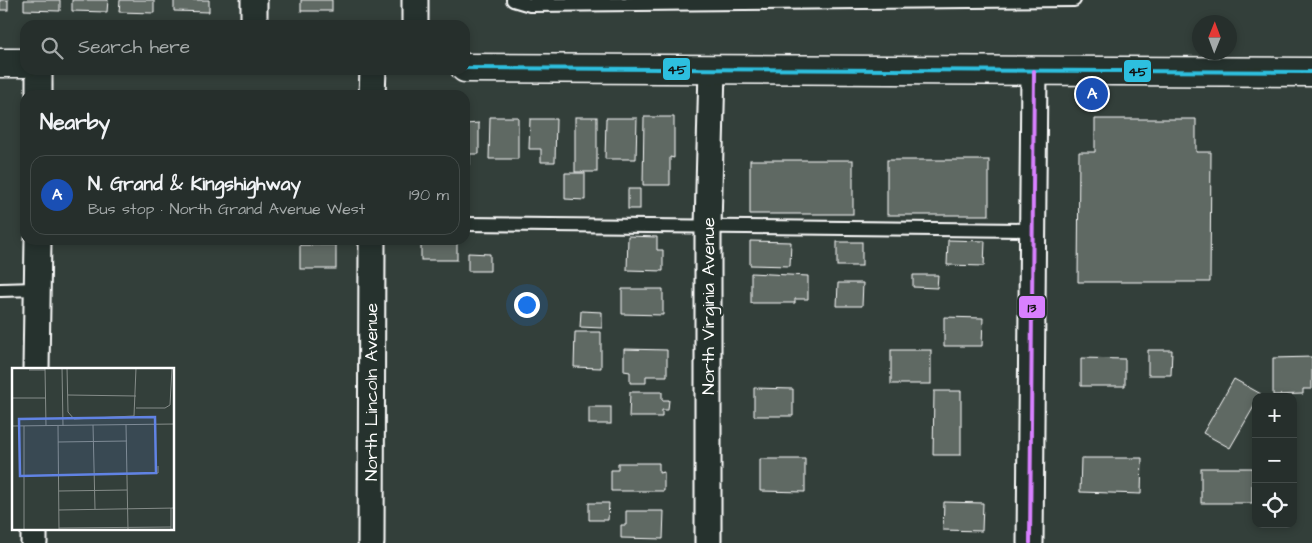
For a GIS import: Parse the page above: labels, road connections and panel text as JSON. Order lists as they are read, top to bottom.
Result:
{
  "streets": {
    "street": ["North Virginia Avenue", "North Lincoln Avenue"]
  },
  "lines": ["transit line 45", "transit line 13"],
  "north": "top",
  "page": {
    "search": "Search here",
    "pins": "A",
    "heading": "Nearby",
    "list": [
      {
        "mark": "A",
        "name": "N. Grand & Kingshighway",
        "note": "Bus stop · North Grand Avenue West",
        "value": "190 m"
      }
    ],
    "map_buttons": ["+", "−"]
  }
}
